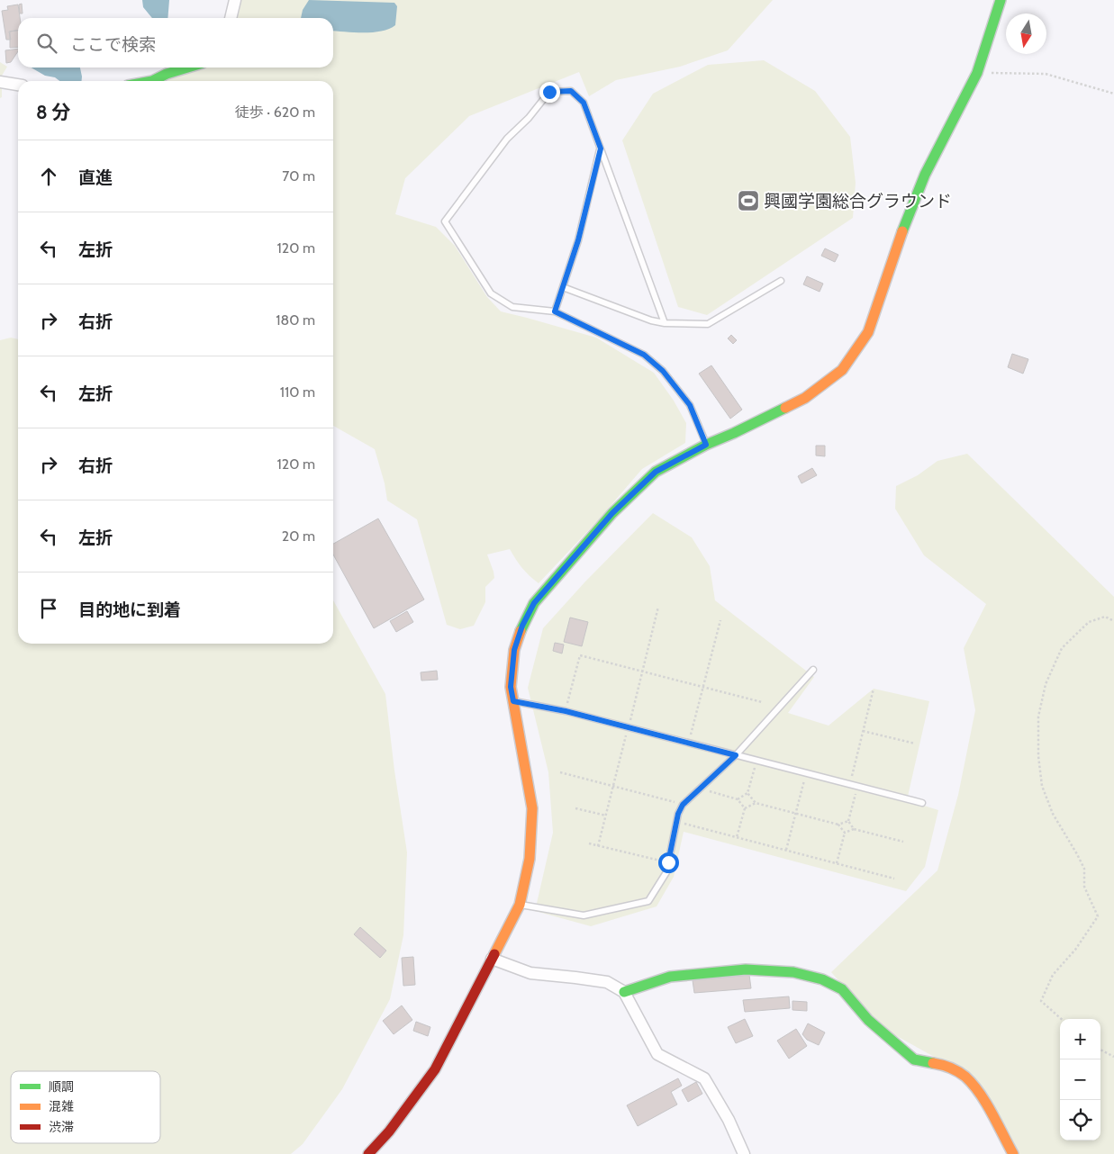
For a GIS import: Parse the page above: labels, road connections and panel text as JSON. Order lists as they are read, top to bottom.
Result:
{
  "places": {
    "sports": ["興國学園総合グラウンド"]
  },
  "legend": ["順調", "混雑", "渋滞"],
  "north": "bottom",
  "page": {
    "search": "ここで検索",
    "heading": ["8 分", "徒歩 · 620 m"],
    "list": [
      ["直進", "70 m"],
      ["左折", "120 m"],
      ["右折", "180 m"],
      ["左折", "110 m"],
      ["右折", "120 m"],
      ["左折", "20 m"],
      "目的地に到着"
    ],
    "map_buttons": ["+", "−"]
  }
}
